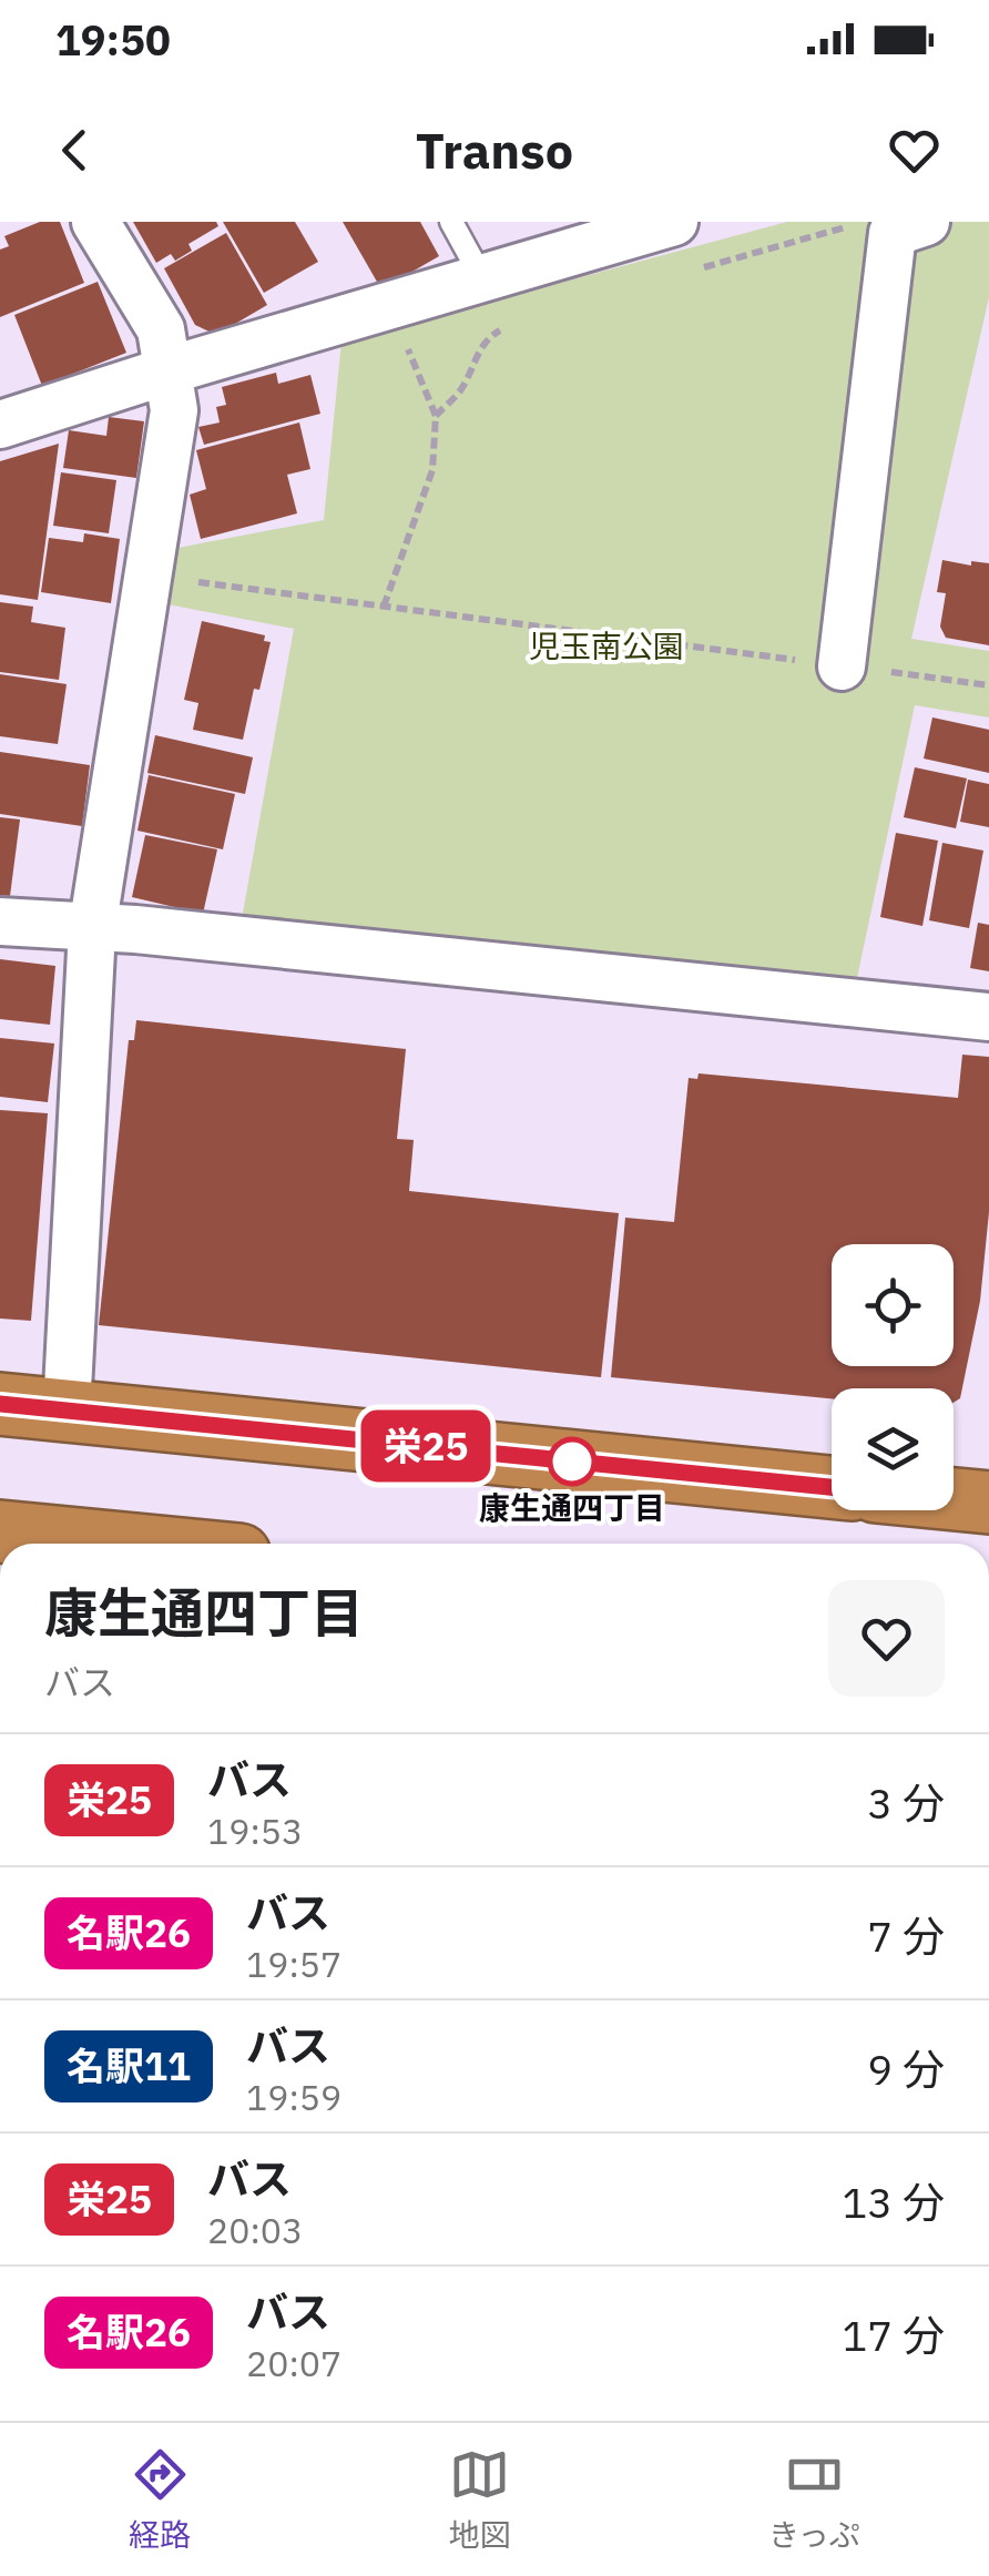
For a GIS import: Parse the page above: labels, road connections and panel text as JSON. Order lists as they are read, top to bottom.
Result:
{
  "parks": ["児玉南公園"],
  "places": ["康生通四丁目"],
  "lines": ["bus line 栄25"],
  "page": {
    "status": "19:50",
    "header": "Transo",
    "on_map": "栄25",
    "heading": ["康生通四丁目", "バス"],
    "list": [
      {
        "mark": "栄25",
        "name": "バス",
        "note": "19:53",
        "value": "3 分"
      },
      {
        "mark": "名駅26",
        "name": "バス",
        "note": "19:57",
        "value": "7 分"
      },
      {
        "mark": "名駅11",
        "name": "バス",
        "note": "19:59",
        "value": "9 分"
      },
      {
        "mark": "栄25",
        "name": "バス",
        "note": "20:03",
        "value": "13 分"
      },
      {
        "mark": "名駅26",
        "name": "バス",
        "note": "20:07",
        "value": "17 分"
      }
    ],
    "tabs": ["経路", "地図", "きっぷ"]
  }
}
